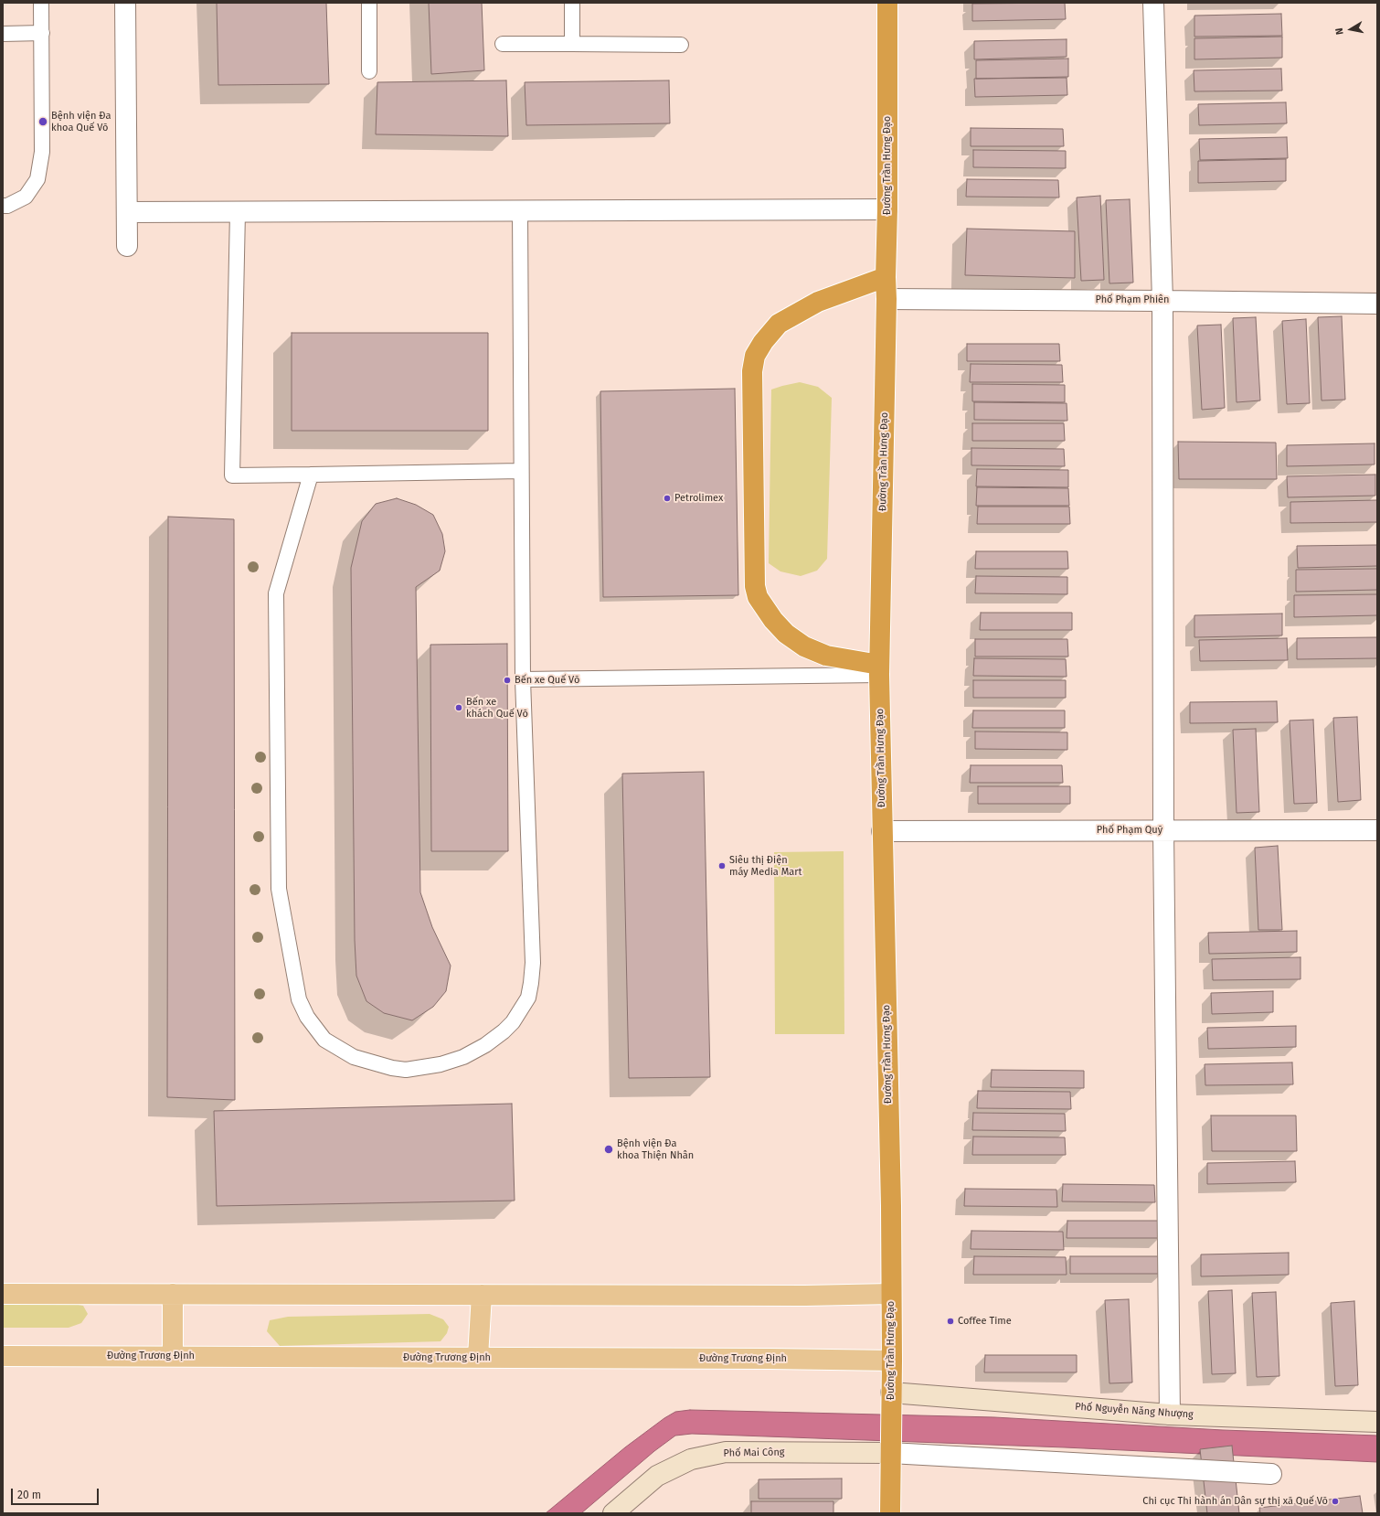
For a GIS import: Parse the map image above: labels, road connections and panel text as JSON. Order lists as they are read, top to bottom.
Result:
{
  "streets": {
    "highway": ["Đường Trần Hưng Đạo"],
    "main road": ["Đường Trương Định"],
    "street": [
      "Phố Phạm Phiên",
      "Phố Phạm Quỹ",
      "Phố Nguyễn Năng Nhượng",
      "Phố Mai Công"
    ]
  },
  "crossings": [
    ["Đường Trần Hưng Đạo", "Phố Phạm Phiên"],
    ["Đường Trần Hưng Đạo", "Phố Phạm Quỹ"],
    ["Đường Trần Hưng Đạo", "Đường Trương Định"],
    ["Đường Trần Hưng Đạo", "Phố Nguyễn Năng Nhượng"],
    ["Đường Trần Hưng Đạo", "Phố Mai Công"]
  ],
  "places": [
    "Bệnh viện Đa khoa Quế Võ",
    "Petrolimex",
    "Bến xe Quế Võ",
    "Bến xe khách Quế Võ",
    "Siêu thị Điện máy Media Mart",
    "Bệnh viện Đa khoa Thiện Nhân",
    "Coffee Time",
    "Chi cục Thi hành án Dân sự thị xã Quế Võ"
  ],
  "scale_bar": "20 m",
  "north": "left"
}
